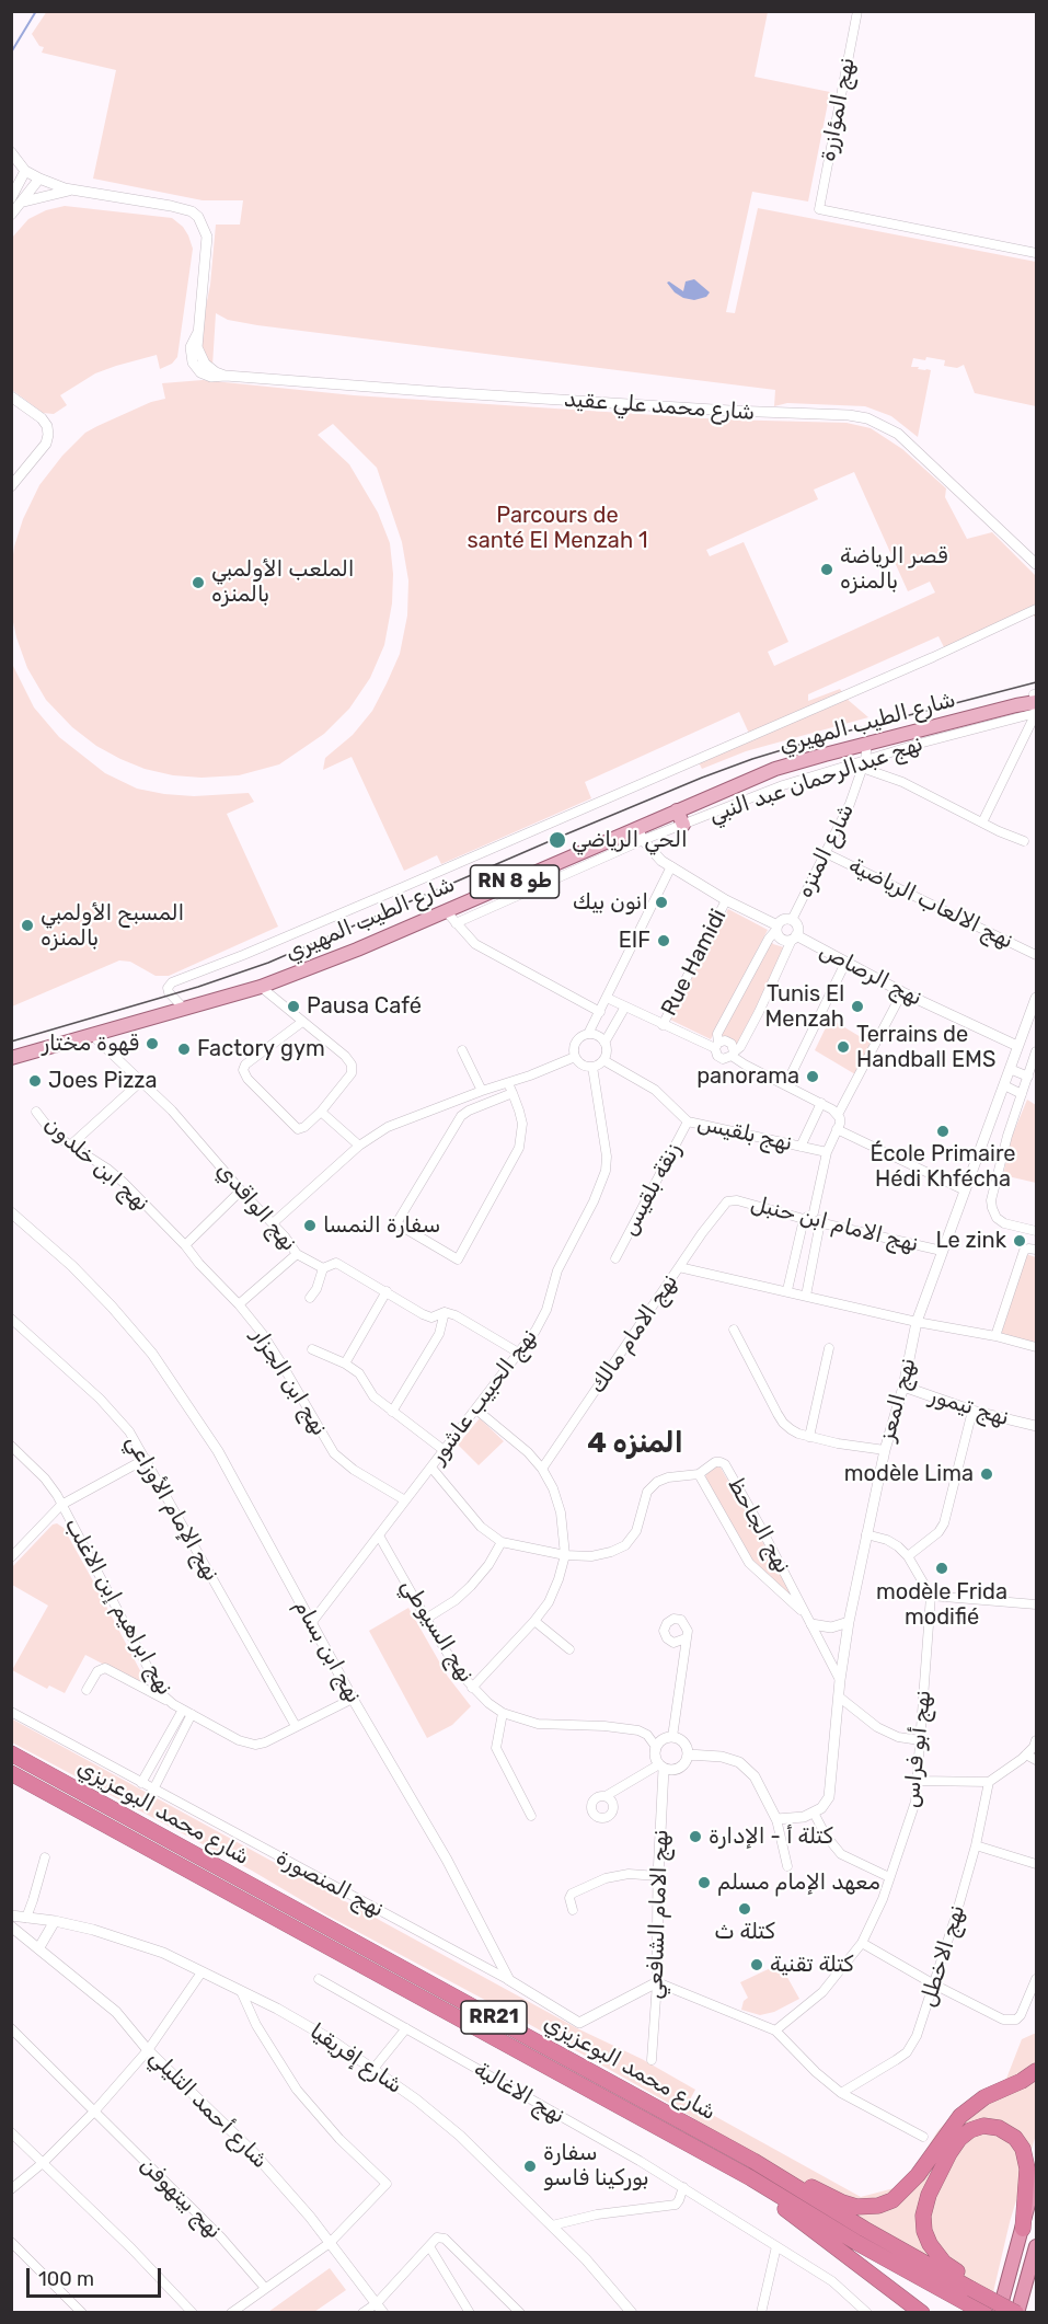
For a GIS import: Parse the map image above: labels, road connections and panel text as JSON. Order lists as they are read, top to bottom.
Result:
{
  "streets": {
    "highway": ["شارع محمد البوعزيزي", "RR21"],
    "main road": ["شارع الطيب المهيري", "RN 8 طو"],
    "street": [
      "نهج المؤازرة",
      "شارع محمد علي عقيد",
      "نهج عبدالرحمان عبد النبي",
      "شارع المنزه",
      "نهج الالعاب الرياضية",
      "Rue Hamidi",
      "نهج الرصاص",
      "نهج بلقيس",
      "نهج ابن خلدون",
      "زنقة بلقيس",
      "نهج الواقدي",
      "نهج الامام ابن حنبل",
      "نهج الامام مالك",
      "نهج ابن الجزار",
      "نهج الحبيب عاشور",
      "نهج المعز",
      "نهج تيمور",
      "نهج الإمام الأوزاعي",
      "نهج الجاحظ",
      "نهج ابراهيم إبن الاغلب",
      "نهج السيوطي",
      "نهج ابن بسام",
      "نهج أبو فراس",
      "نهج المنصورة",
      "نهج الامام الشافعي",
      "نهج الاخطل",
      "شارع إفريقيا",
      "نهج الاغالبة",
      "شارع أحمد التليلي",
      "نهج بيتهوفن"
    ]
  },
  "crossings": [
    ["شارع الطيب المهيري", "نهج عبدالرحمان عبد النبي"],
    ["شارع الطيب المهيري", "شارع المنزه"],
    ["شارع الطيب المهيري", "نهج الرصاص"],
    ["شارع الطيب المهيري", "نهج الواقدي"],
    ["نهج عبدالرحمان عبد النبي", "شارع المنزه"],
    ["نهج عبدالرحمان عبد النبي", "نهج الرصاص"],
    ["شارع المنزه", "نهج الالعاب الرياضية"],
    ["شارع المنزه", "نهج الرصاص"],
    ["Rue Hamidi", "نهج الرصاص"],
    ["نهج الرصاص", "نهج المعز"],
    ["نهج بلقيس", "زنقة بلقيس"],
    ["نهج بلقيس", "نهج الحبيب عاشور"],
    ["نهج ابن خلدون", "نهج ابن الجزار"],
    ["نهج الواقدي", "نهج ابن الجزار"],
    ["نهج الواقدي", "نهج الحبيب عاشور"],
    ["نهج الامام ابن حنبل", "نهج الامام مالك"],
    ["نهج الامام ابن حنبل", "نهج المعز"],
    ["نهج ابن الجزار", "نهج الحبيب عاشور"],
    ["نهج الحبيب عاشور", "نهج الجاحظ"],
    ["نهج الحبيب عاشور", "نهج السيوطي"],
    ["نهج الحبيب عاشور", "نهج ابن بسام"],
    ["نهج المعز", "نهج تيمور"],
    ["نهج المعز", "نهج الجاحظ"],
    ["نهج الإمام الأوزاعي", "نهج ابراهيم إبن الاغلب"],
    ["نهج ابراهيم إبن الاغلب", "نهج ابن بسام"],
    ["نهج السيوطي", "نهج الامام الشافعي"],
    ["نهج ابن بسام", "نهج المنصورة"]
  ],
  "districts": ["المنزه 4"],
  "parks": ["Parcours de santé El Menzah 1"],
  "places": [
    "قصر الرياضة بالمنزه",
    "الملعب الأولمبي بالمنزه",
    "الحي الرياضي",
    "انون بيك",
    "المسبح الأولمبي بالمنزه",
    "EIF",
    "Pausa Café",
    "Tunis El Menzah",
    "قهوة مختار",
    "Terrains de Handball EMS",
    "Factory gym",
    "panorama",
    "Joes Pizza",
    "École Primaire Hédi Khfécha",
    "سفارة النمسا",
    "Le zink",
    "modèle Lima",
    "modèle Frida modifié",
    "كتلة أ - الإدارة",
    "معهد الإمام مسلم",
    "كتلة ث",
    "كتلة تقنية",
    "سفارة بوركينا فاسو"
  ],
  "scale_bar": "100 m"
}
